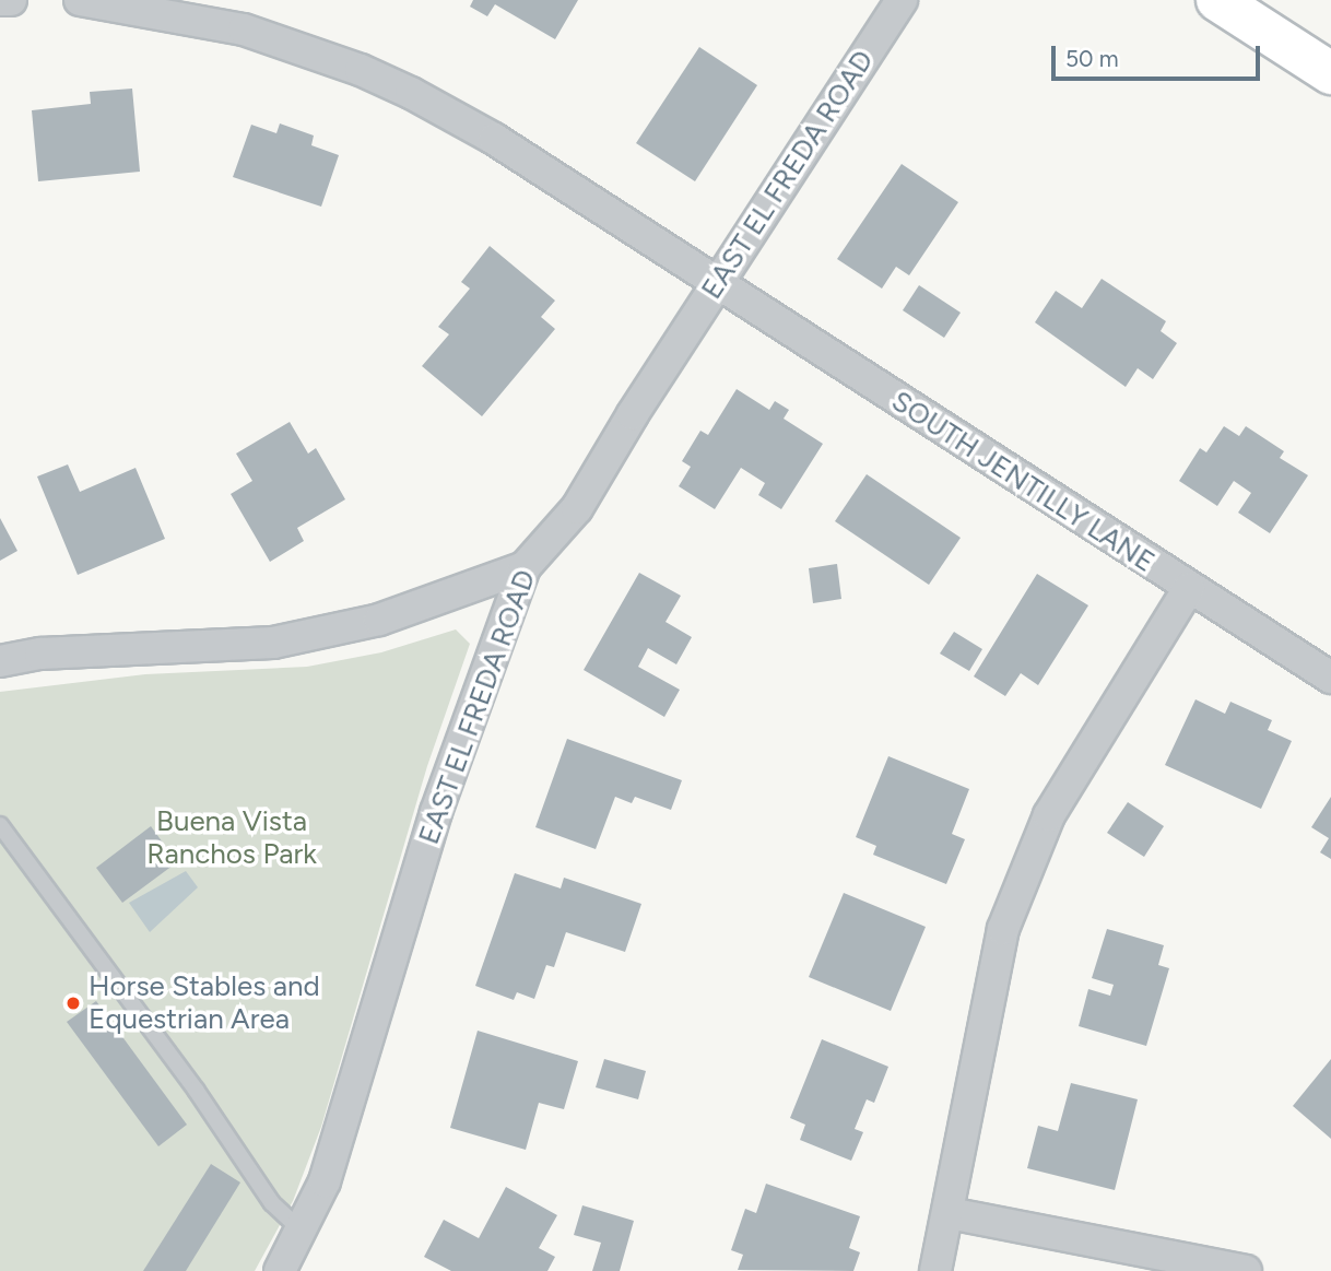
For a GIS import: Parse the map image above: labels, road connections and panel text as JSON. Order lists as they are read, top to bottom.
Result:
{
  "streets": {
    "street": ["EAST EL FREDA ROAD", "SOUTH JENTILLY LANE"]
  },
  "crossings": [
    ["EAST EL FREDA ROAD", "SOUTH JENTILLY LANE"]
  ],
  "parks": ["Buena Vista Ranchos Park"],
  "places": ["Horse Stables and Equestrian Area"],
  "scale_bar": "50 m"
}
